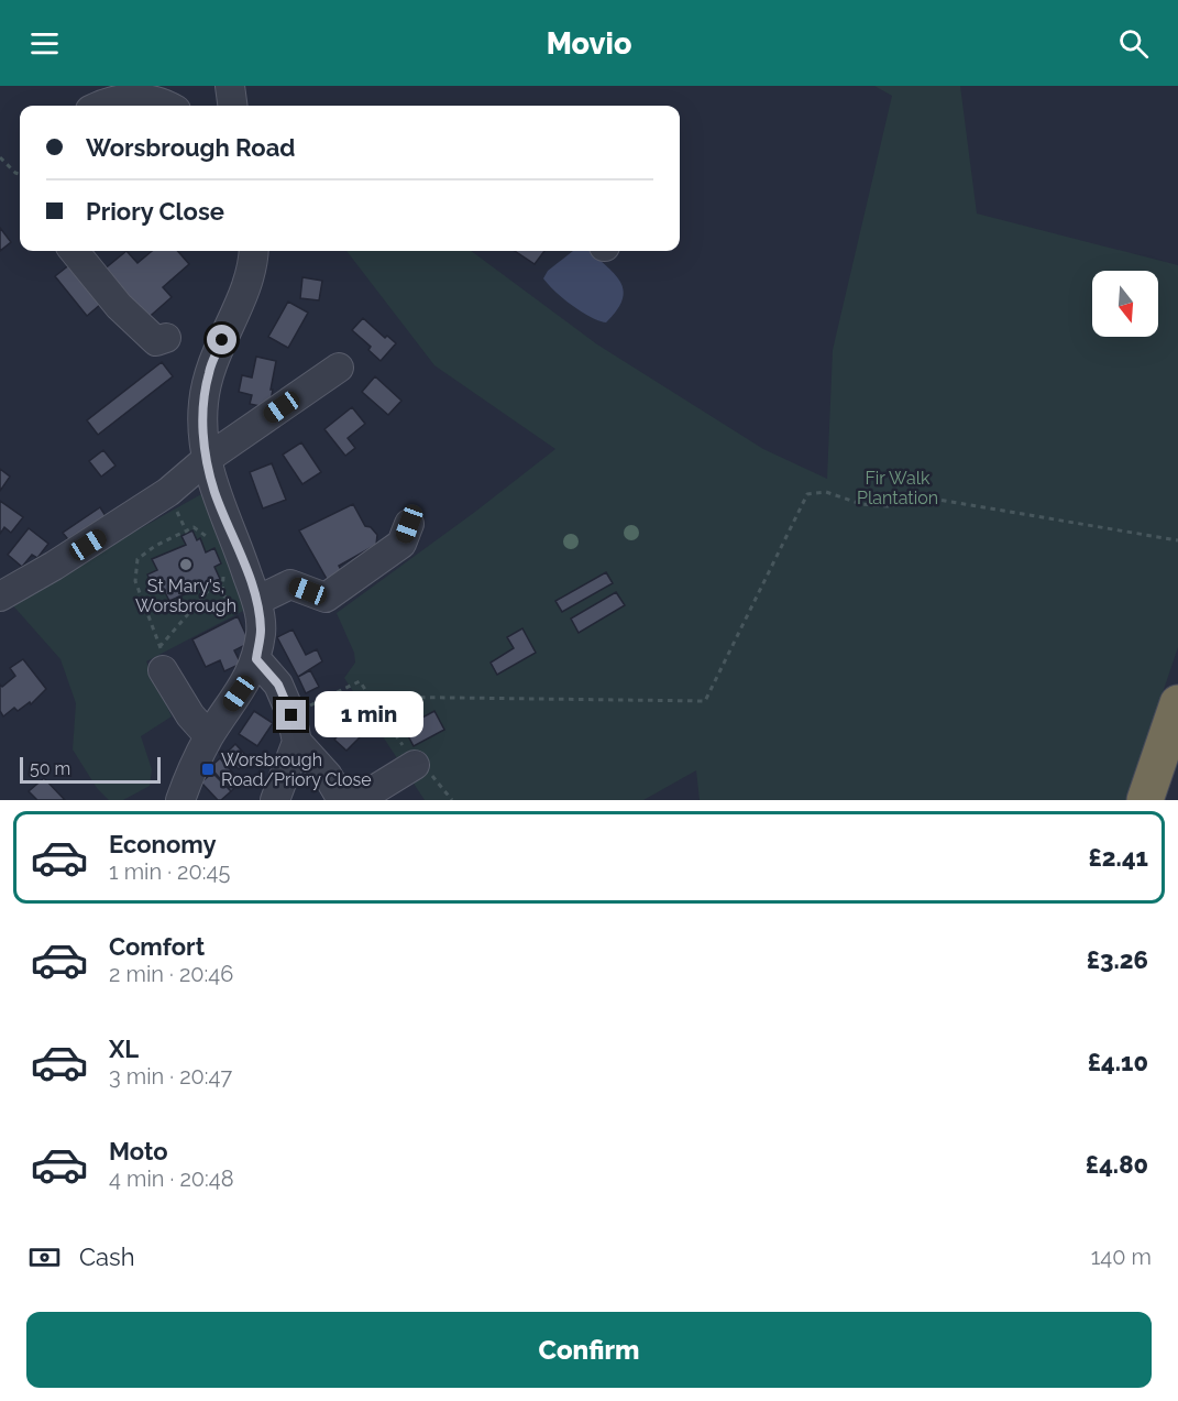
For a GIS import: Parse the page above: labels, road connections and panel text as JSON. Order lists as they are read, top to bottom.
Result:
{
  "parks": ["Fir Walk Plantation"],
  "places": {
    "other": ["St Mary's, Worsbrough"],
    "transit": ["Worsbrough Road/Priory Close"]
  },
  "scale_bar": "50 m",
  "north": "bottom",
  "page": {
    "header": "Movio",
    "banner": ["Worsbrough Road", "Priory Close"],
    "bubble": "1 min",
    "scale": "50 m",
    "list": [
      {
        "name": "Economy",
        "note": "1 min · 20:45",
        "value": "£2.41"
      },
      {
        "name": "Comfort",
        "note": "2 min · 20:46",
        "value": "£3.26"
      },
      {
        "name": "XL",
        "note": "3 min · 20:47",
        "value": "£4.10"
      },
      {
        "name": "Moto",
        "note": "4 min · 20:48",
        "value": "£4.80"
      }
    ],
    "pay": ["Cash", "140 m"],
    "buttons": "Confirm"
  }
}
